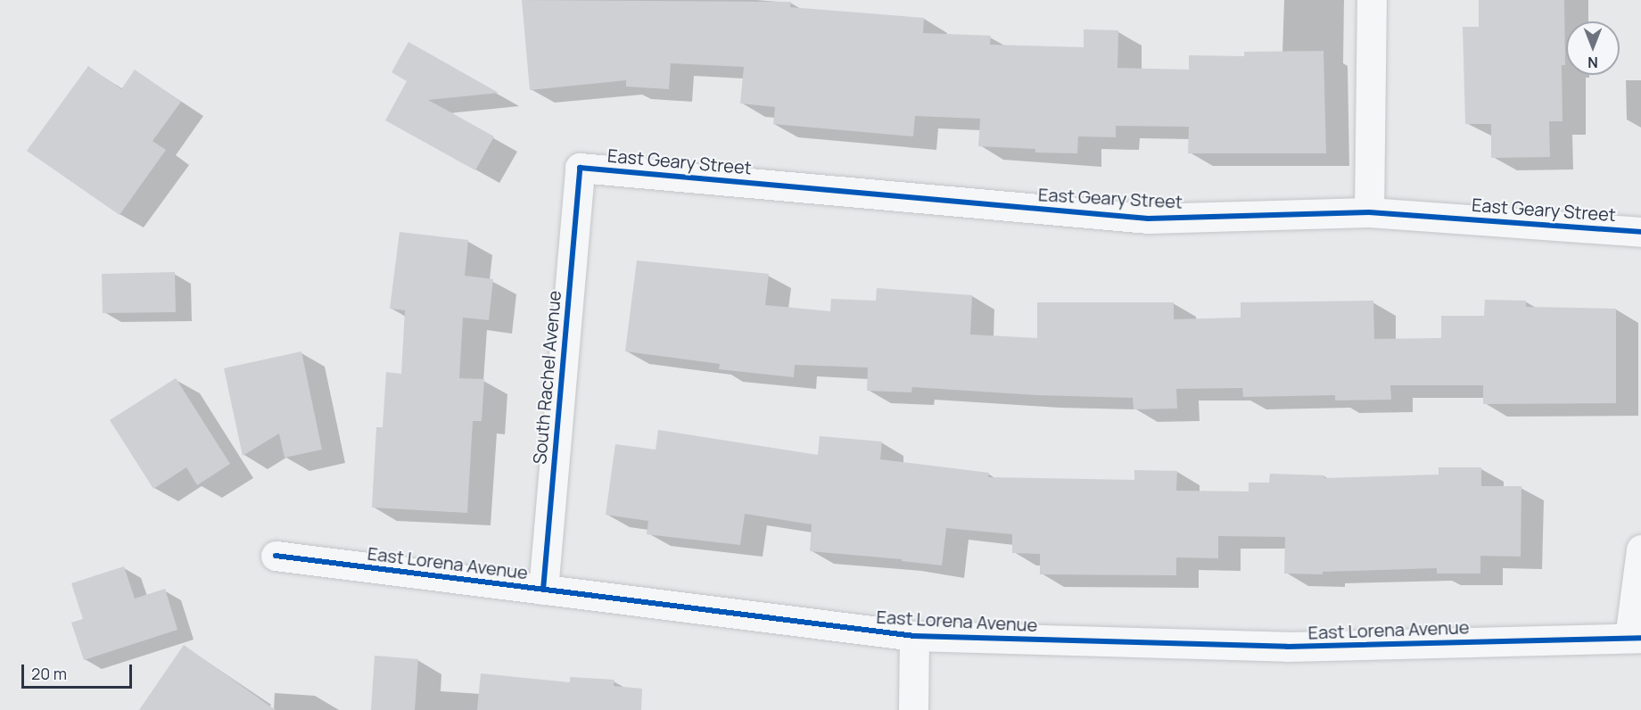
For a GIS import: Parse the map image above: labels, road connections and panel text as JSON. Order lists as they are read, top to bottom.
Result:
{
  "streets": {
    "street": ["East Geary Street", "South Rachel Avenue", "East Lorena Avenue"]
  },
  "crossings": [
    ["East Geary Street", "South Rachel Avenue"],
    ["South Rachel Avenue", "East Lorena Avenue"]
  ],
  "scale_bar": "20 m",
  "north": "bottom"
}
